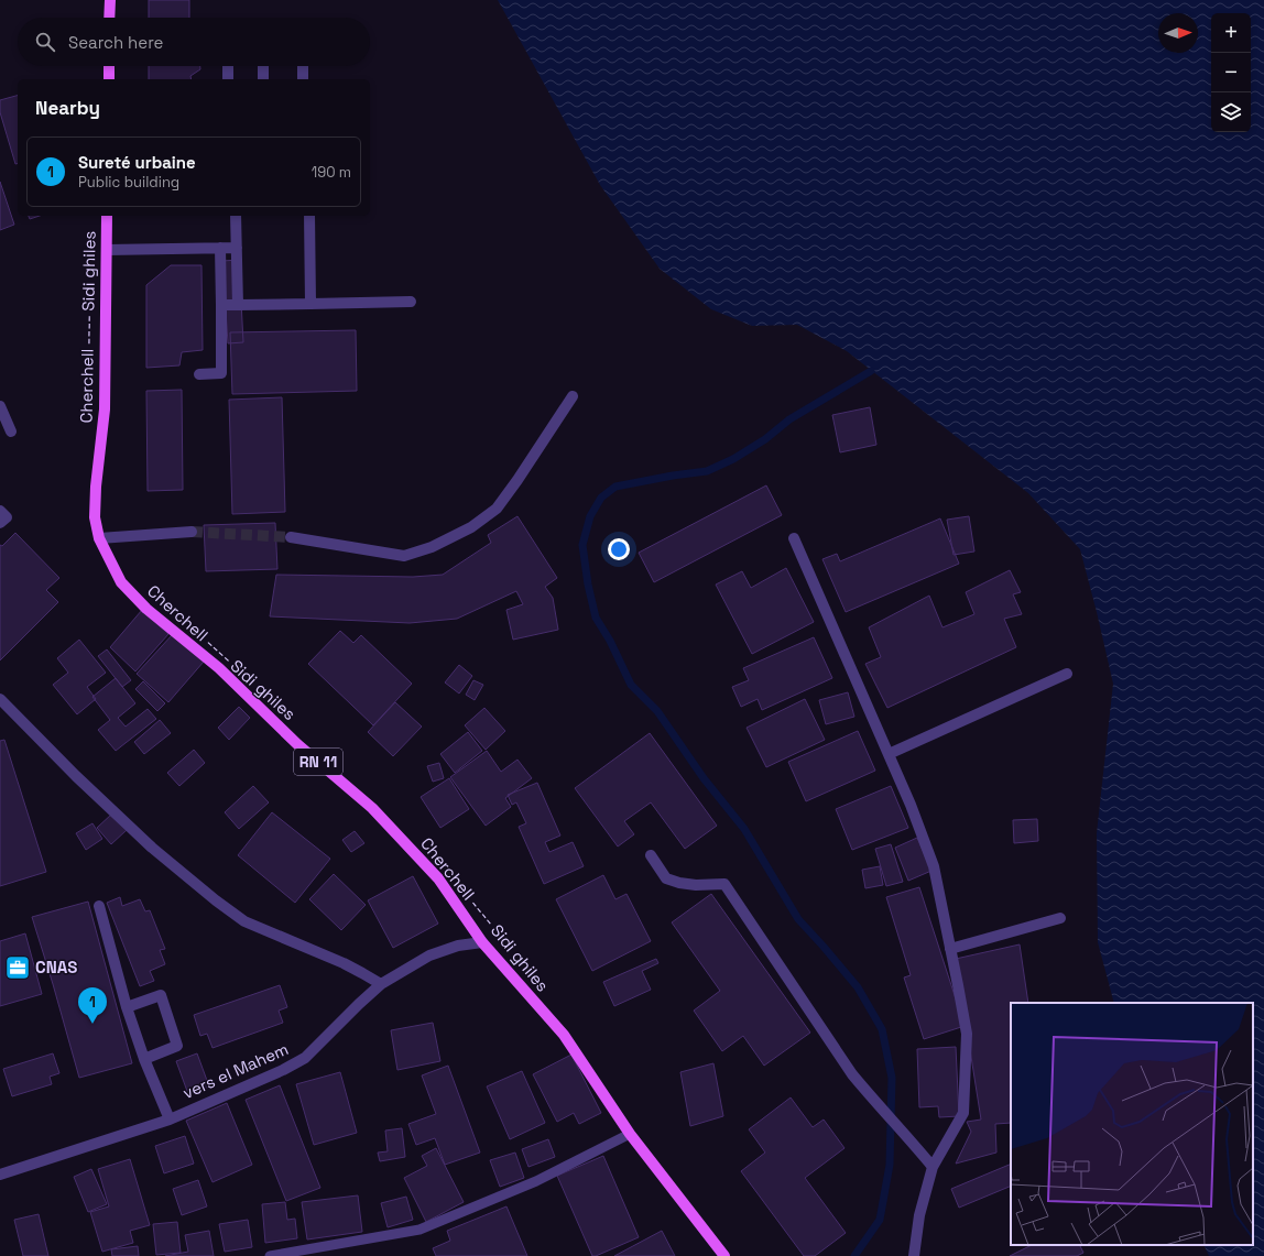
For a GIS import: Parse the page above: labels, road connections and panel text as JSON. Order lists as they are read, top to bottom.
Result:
{
  "streets": {
    "main road": ["Cherchell ---- Sidi ghiles", "RN 11"],
    "street": ["vers el Mahem"]
  },
  "crossings": [
    ["Cherchell ---- Sidi ghiles", "vers el Mahem"]
  ],
  "places": {
    "office": ["CNAS"]
  },
  "north": "right",
  "page": {
    "map_buttons": ["+", "−"],
    "search": "Search here",
    "heading": "Nearby",
    "list": [
      {
        "mark": "1",
        "name": "Sureté urbaine",
        "note": "Public building",
        "value": "190 m"
      }
    ],
    "pins": "1"
  }
}
